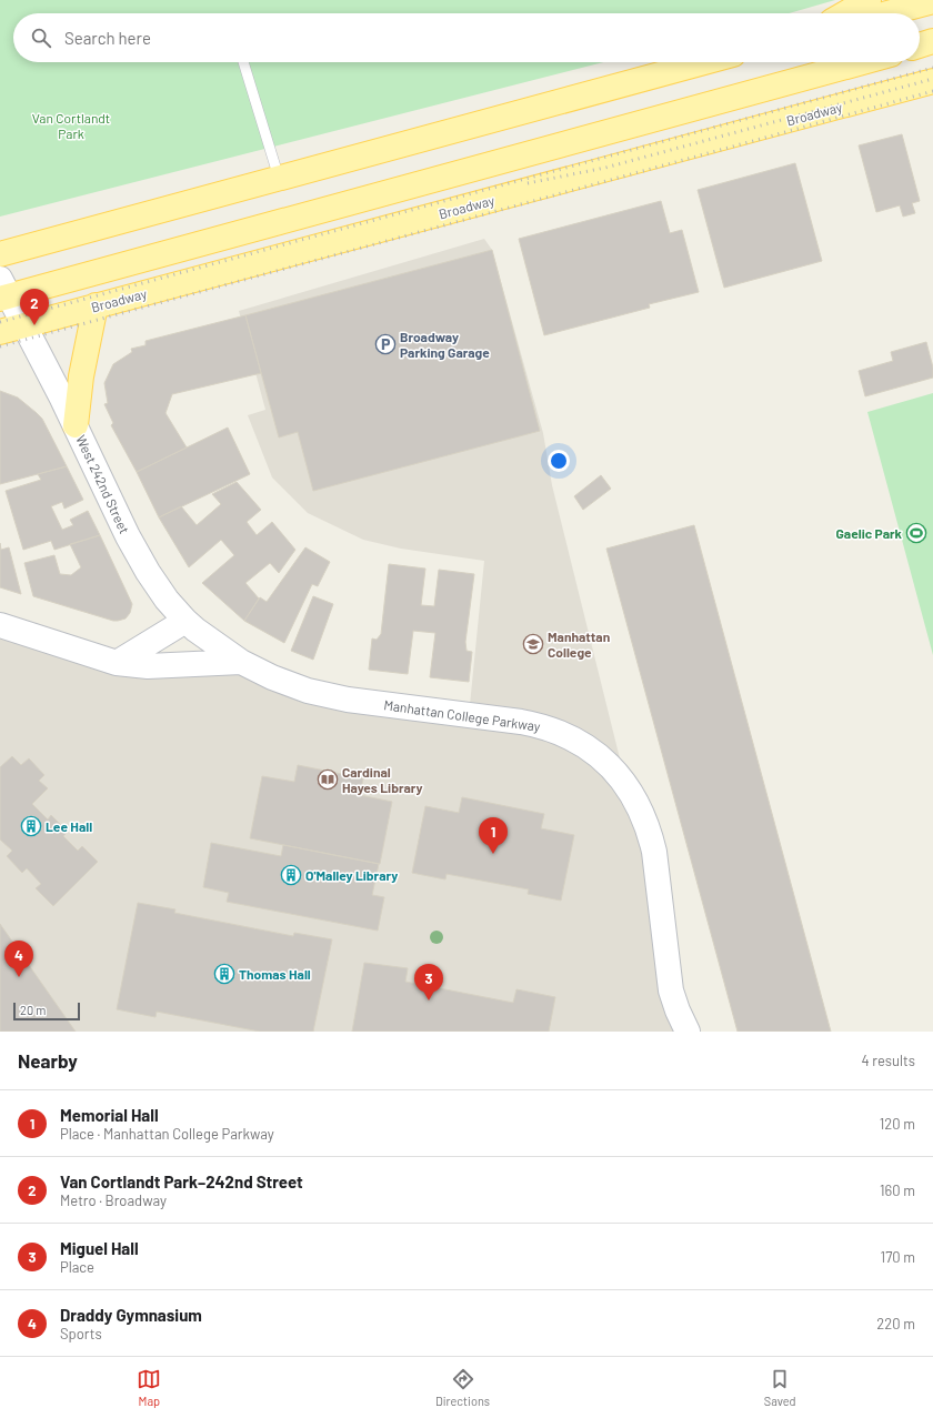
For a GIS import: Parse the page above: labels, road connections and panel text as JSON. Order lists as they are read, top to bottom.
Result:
{
  "streets": {
    "main road": ["Broadway"],
    "street": ["West 242nd Street", "Manhattan College Parkway"]
  },
  "crossings": [
    ["Broadway", "West 242nd Street"],
    ["West 242nd Street", "Manhattan College Parkway"]
  ],
  "parks": ["Van Cortlandt Park"],
  "places": {
    "parking": ["Broadway Parking Garage"],
    "sports": ["Gaelic Park"],
    "school or university": ["Manhattan College"],
    "library": ["Cardinal Hayes Library"],
    "building": ["Lee Hall", "O'Malley Library", "Thomas Hall"]
  },
  "scale_bar": "20 m",
  "page": {
    "search": "Search here",
    "pins": [
      "2",
      "1",
      "4",
      "3"
    ],
    "scale": "20 m",
    "heading": ["Nearby", "4 results"],
    "list": [
      {
        "mark": "1",
        "name": "Memorial Hall",
        "note": "Place · Manhattan College Parkway",
        "value": "120 m"
      },
      {
        "mark": "2",
        "name": "Van Cortlandt Park–242nd Street",
        "note": "Metro · Broadway",
        "value": "160 m"
      },
      {
        "mark": "3",
        "name": "Miguel Hall",
        "note": "Place",
        "value": "170 m"
      },
      {
        "mark": "4",
        "name": "Draddy Gymnasium",
        "note": "Sports",
        "value": "220 m"
      }
    ],
    "nav": ["Map", "Directions", "Saved"]
  }
}
